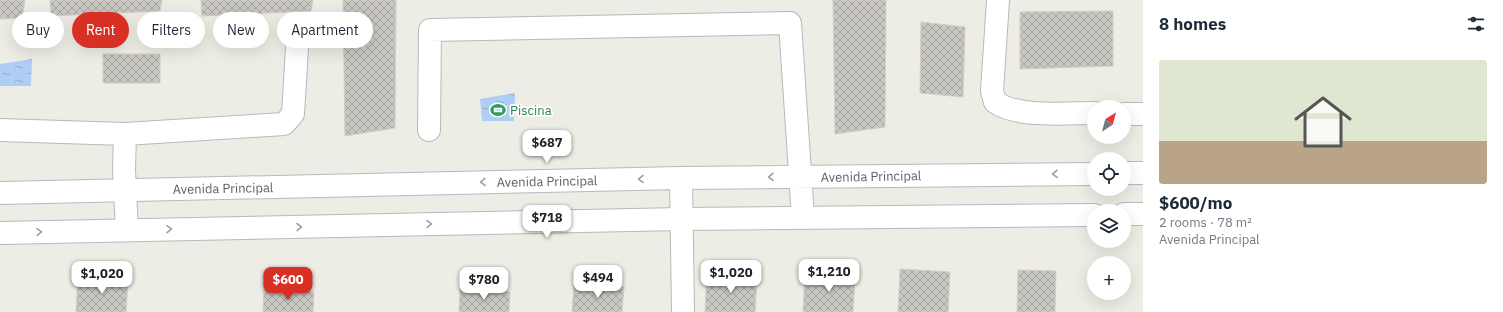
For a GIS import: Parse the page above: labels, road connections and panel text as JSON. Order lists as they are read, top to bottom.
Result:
{
  "streets": {
    "street": ["Avenida Principal"]
  },
  "places": {
    "sports": ["Piscina"]
  },
  "north": "top right",
  "page": {
    "heading": "8 homes",
    "chip": [
      "Buy",
      "Rent",
      "Filters",
      "New",
      "Apartment"
    ],
    "list": [
      {
        "name": "$600/mo",
        "note": "2 rooms · 78 m² · Avenida Principal"
      }
    ],
    "map_buttons": "+",
    "price": [
      "$687",
      "$718",
      "$1,210",
      "$1,020",
      "$1,020",
      "$494",
      "$600",
      "$780"
    ]
  }
}
